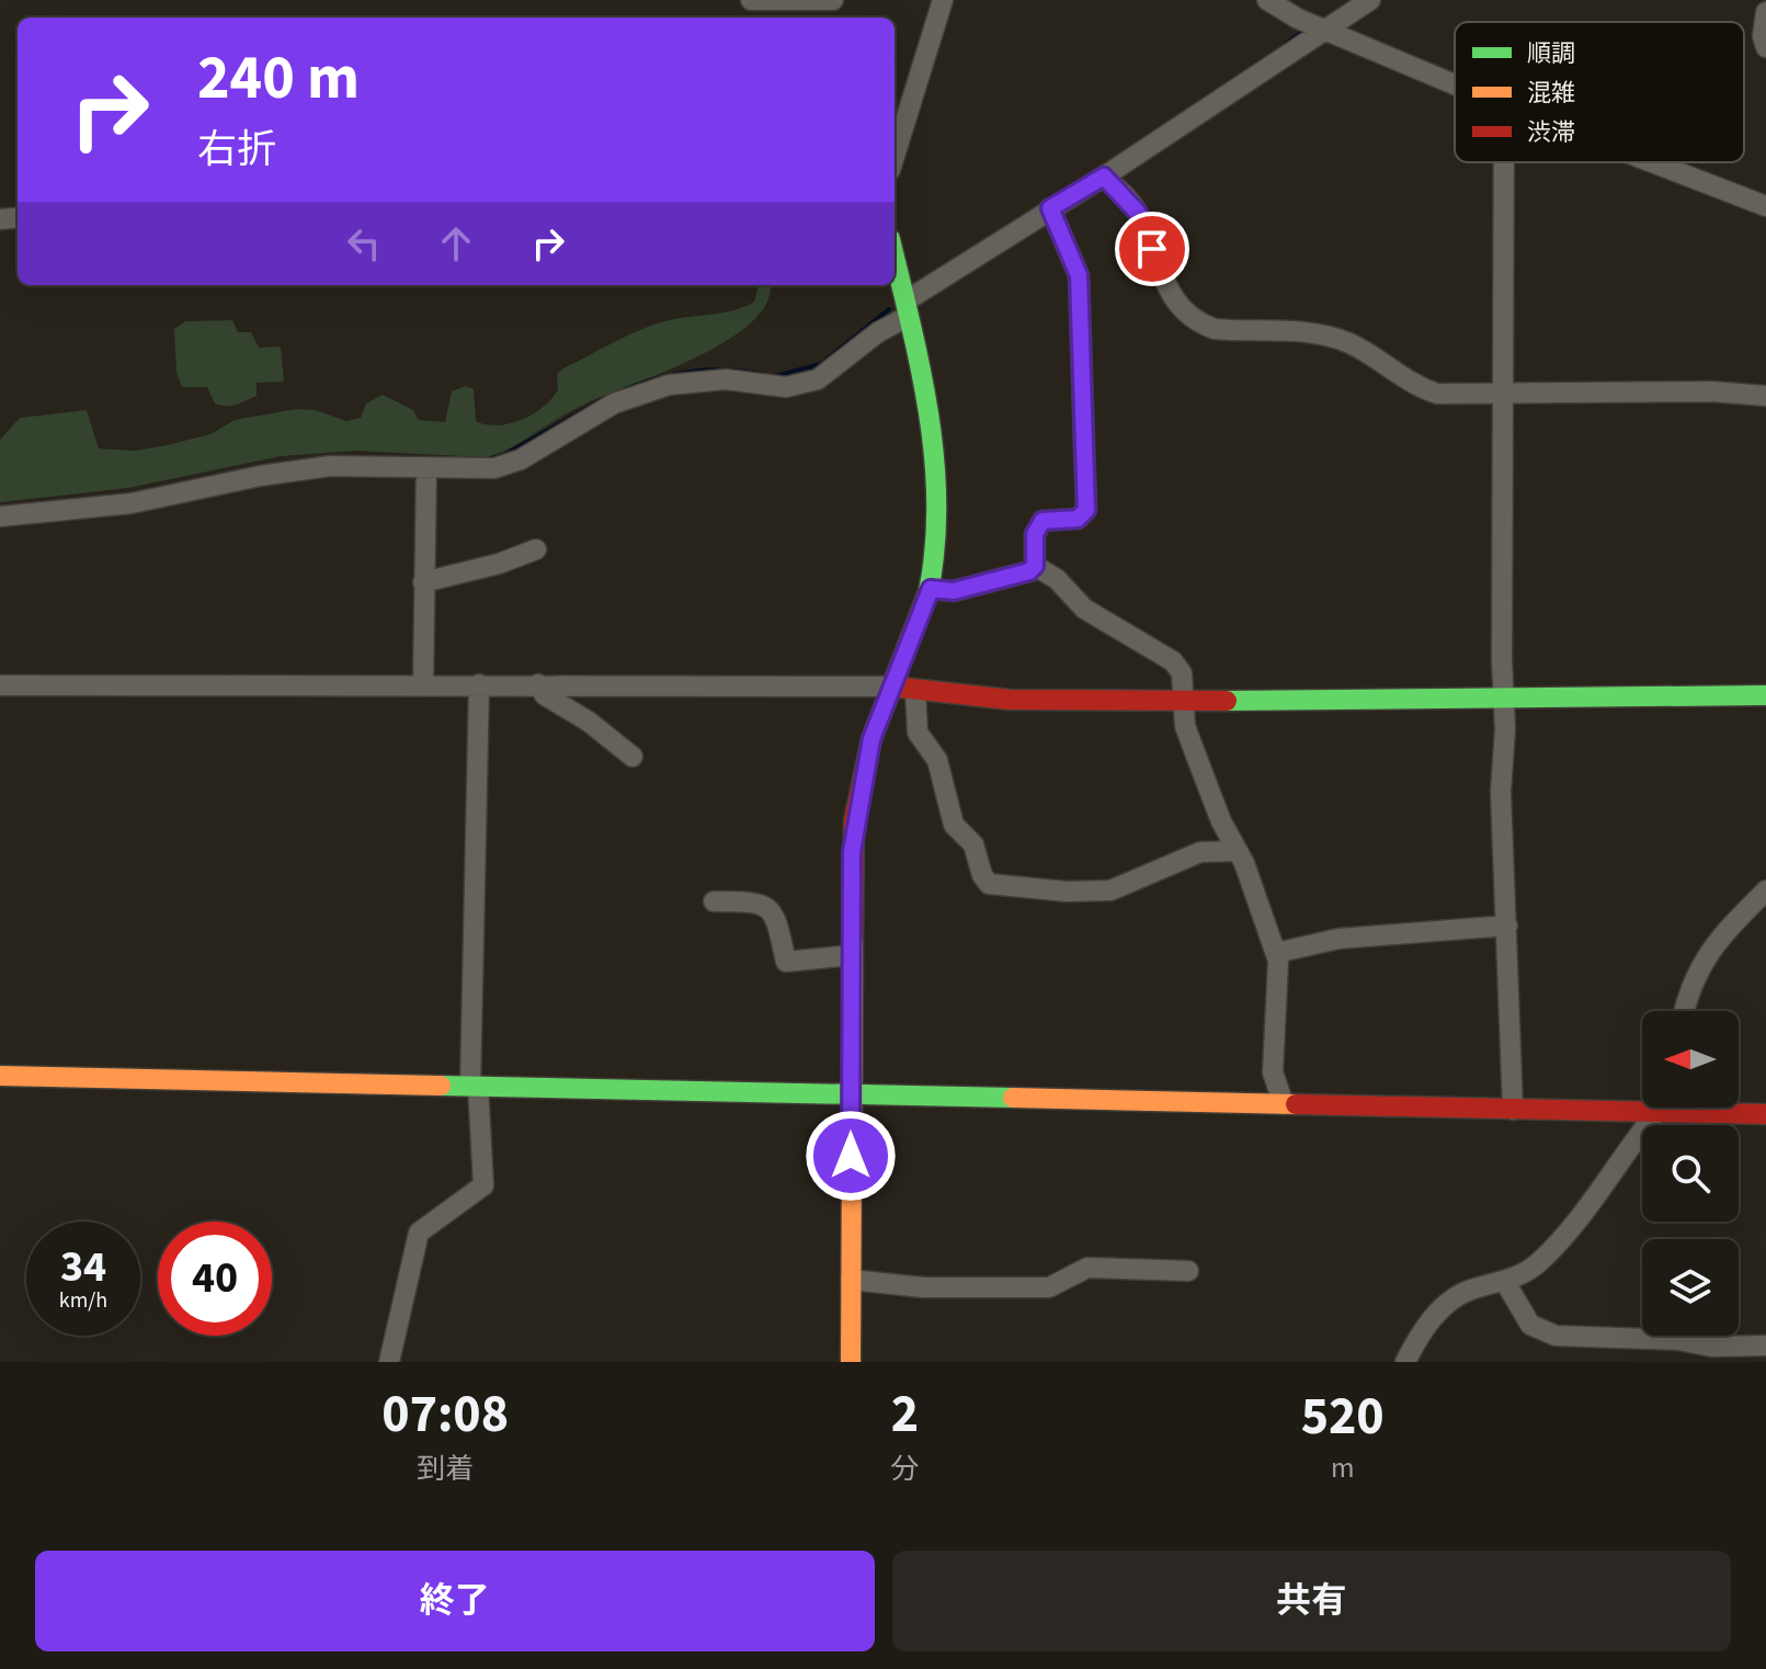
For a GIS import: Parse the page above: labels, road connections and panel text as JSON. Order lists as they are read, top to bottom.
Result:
{
  "legend": ["順調", "混雑", "渋滞"],
  "north": "left",
  "page": {
    "turn": ["240 m", "右折"],
    "speed": "34 km/h",
    "limit": "40",
    "eta": [
      "07:08",
      "到着",
      "2",
      "分",
      "520",
      "m"
    ],
    "buttons": ["終了", "共有"]
  }
}
